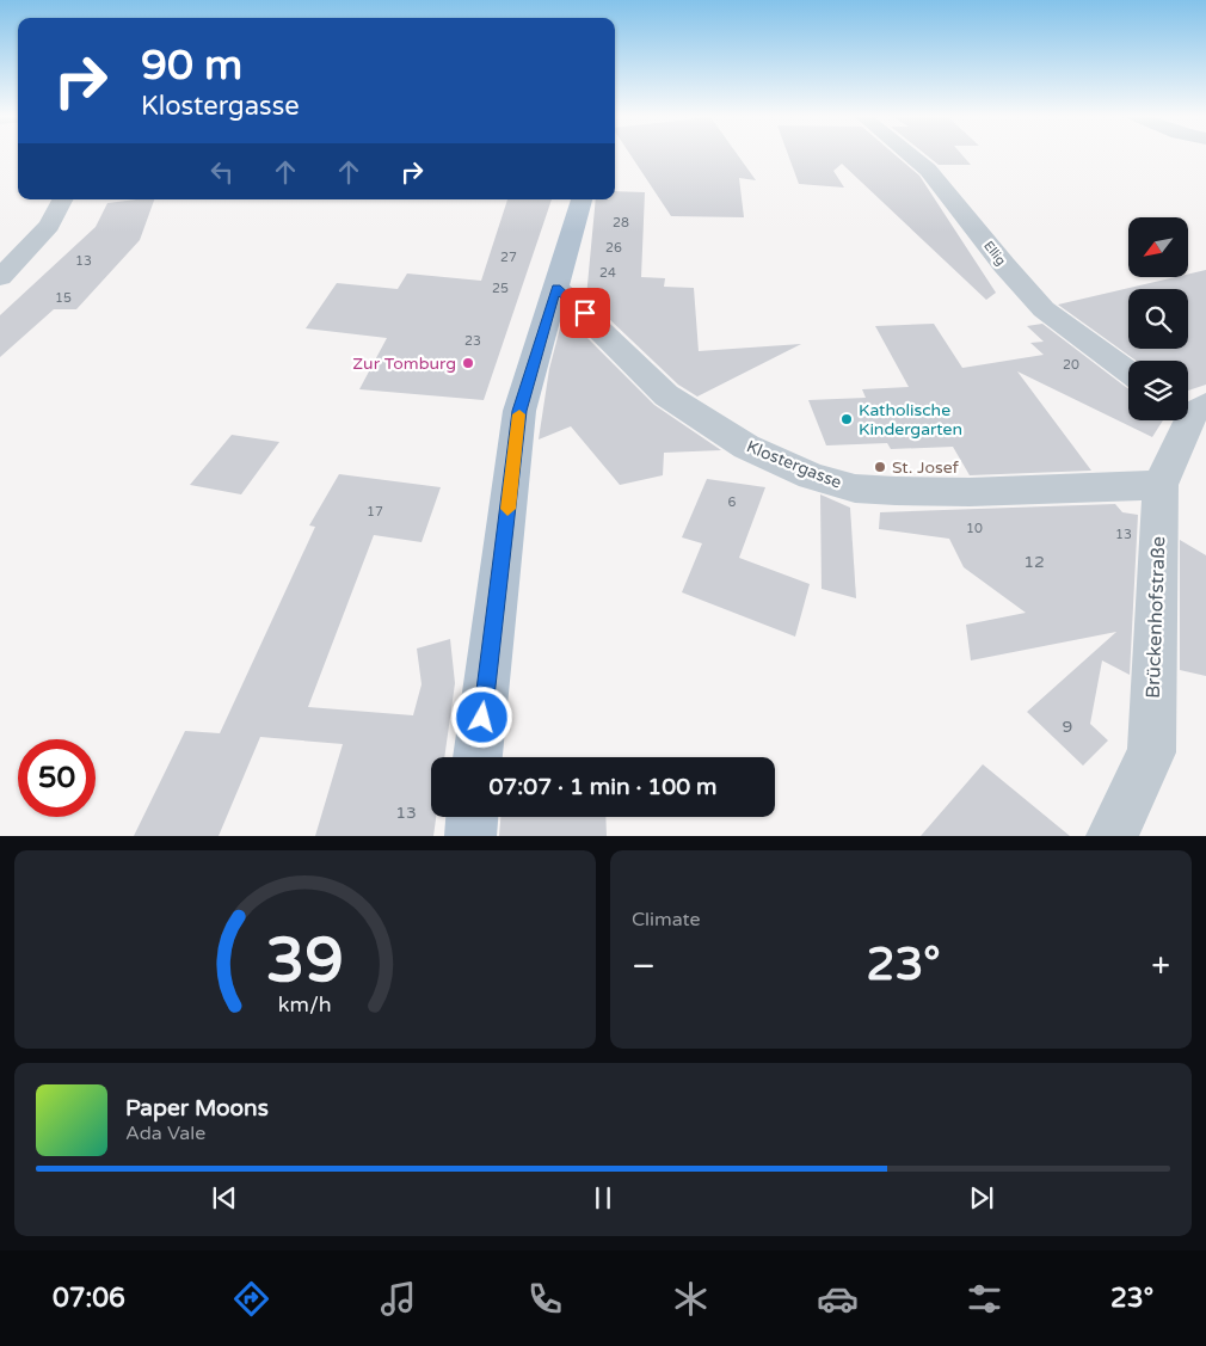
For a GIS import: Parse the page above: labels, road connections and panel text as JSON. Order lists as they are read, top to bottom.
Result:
{
  "streets": {
    "street": ["Ellig", "Klostergasse", "Brückenhofstraße"]
  },
  "crossings": [
    ["Klostergasse", "Brückenhofstraße"]
  ],
  "places": ["Zur Tomburg", "Katholische Kindergarten", "St. Josef"],
  "house_numbers": [
    "28",
    "26",
    "27",
    "13",
    "24",
    "25",
    "15",
    "23",
    "20",
    "6",
    "17",
    "10",
    "13",
    "12",
    "9",
    "13"
  ],
  "north": "bottom left",
  "page": {
    "turn": ["90 m", "Klostergasse"],
    "limit": "50",
    "trip": "07:07 · 1 min · 100 m",
    "tile": "Climate",
    "heat": ["−", "23°", "+"],
    "song": ["Paper Moons", "Ada Vale"],
    "tabs": ["07:06", "23°"],
    "gauge": ["39", "km/h"]
  }
}
